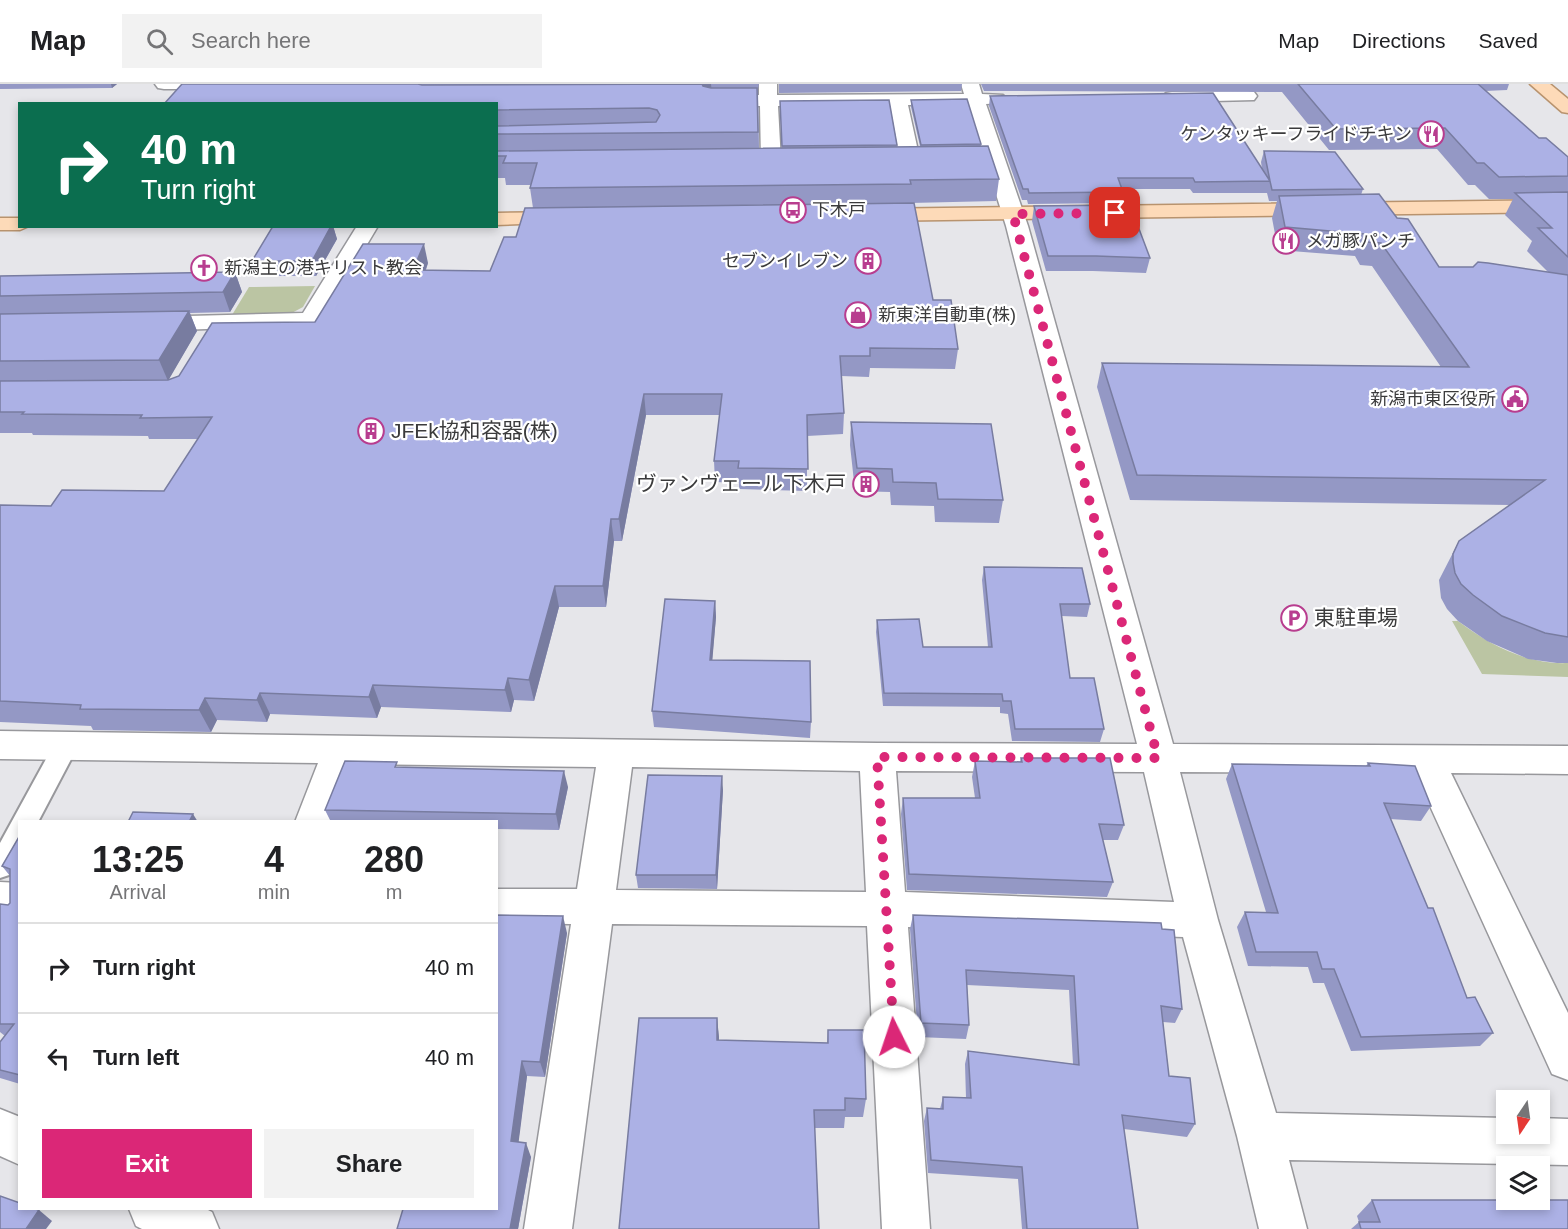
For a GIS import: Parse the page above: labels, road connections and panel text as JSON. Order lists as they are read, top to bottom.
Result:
{
  "places": {
    "restaurant": ["ケンタッキーフライドチキン", "メガ豚パンチ"],
    "bus stop": ["下木戸"],
    "building": ["セブンイレブン", "JFEk協和容器(株)", "ヴァンヴェール下木戸"],
    "church": ["新潟主の港キリスト教会"],
    "shop": ["新東洋自動車(株)"],
    "public building": ["新潟市東区役所"],
    "parking": ["東駐車場"]
  },
  "north": "bottom",
  "page": {
    "header": "Map",
    "search": "Search here",
    "nav": ["Map", "Directions", "Saved"],
    "turn": ["40 m", "Turn right"],
    "eta": [
      "13:25",
      "Arrival",
      "4",
      "min",
      "280",
      "m"
    ],
    "list": [
      {
        "name": "Turn right",
        "value": "40 m"
      },
      {
        "name": "Turn left",
        "value": "40 m"
      }
    ],
    "buttons": ["Exit", "Share"]
  }
}
